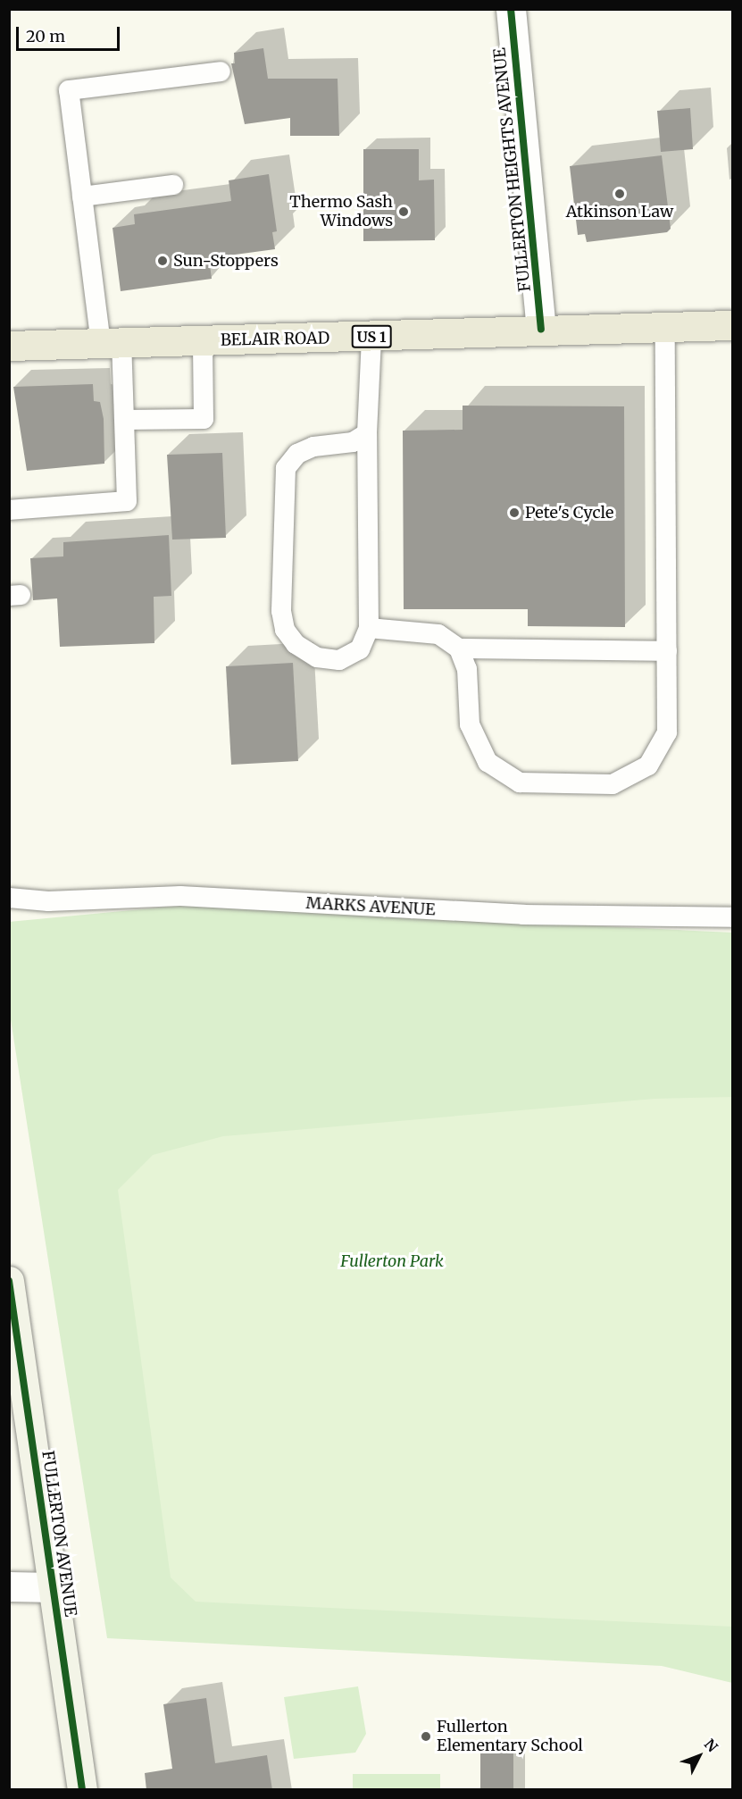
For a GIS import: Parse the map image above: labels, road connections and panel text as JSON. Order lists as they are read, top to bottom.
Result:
{
  "streets": {
    "main road": ["US 1", "BELAIR ROAD"],
    "street": ["FULLERTON HEIGHTS AVENUE", "FULLERTON AVENUE"],
    "lane": ["MARKS AVENUE"]
  },
  "crossings": [
    ["FULLERTON HEIGHTS AVENUE", "BELAIR ROAD"]
  ],
  "parks": ["Fullerton Park"],
  "places": [
    "Atkinson Law",
    "Thermo Sash Windows",
    "Sun-Stoppers",
    "Pete's Cycle",
    "Fullerton Elementary School"
  ],
  "scale_bar": "20 m",
  "north": "top right"
}
